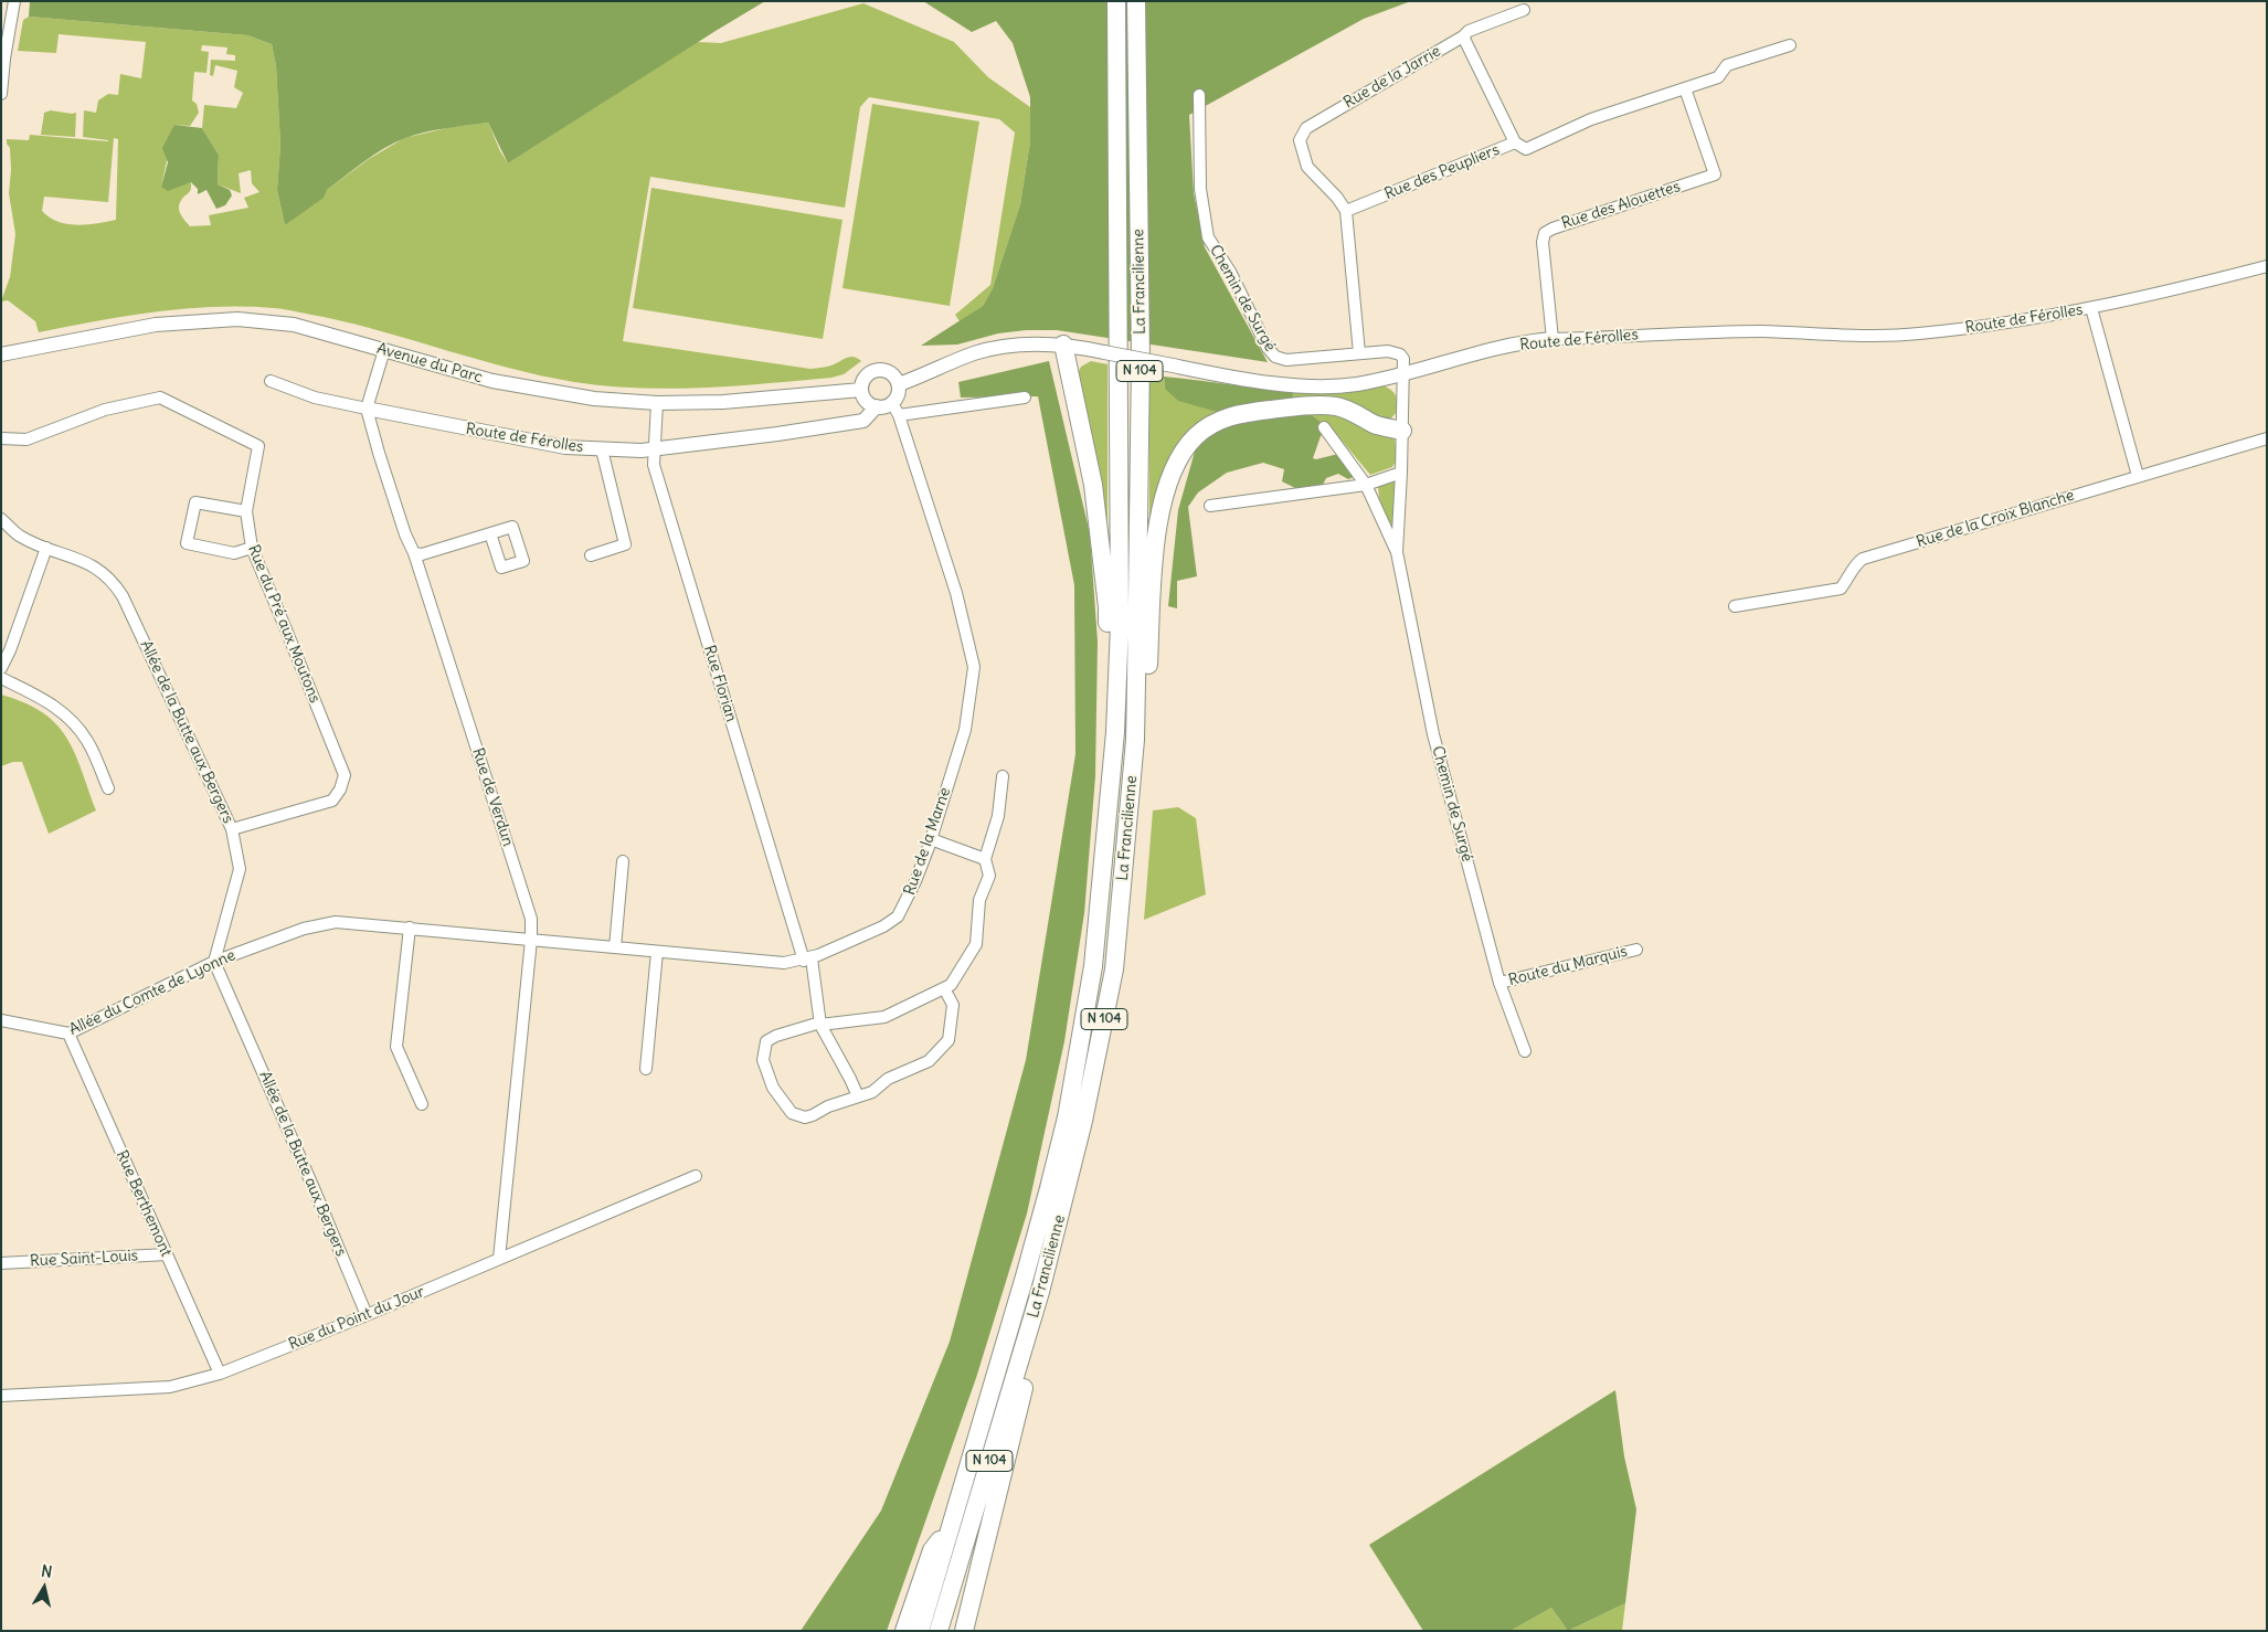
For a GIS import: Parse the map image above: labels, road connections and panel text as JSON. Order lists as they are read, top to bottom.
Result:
{
  "streets": {
    "highway": ["La Francilienne", "N 104"],
    "street": [
      "Rue de la Jarrie",
      "Rue des Peupliers",
      "Rue des Alouettes",
      "Chemin de Surgé",
      "Route de Férolles",
      "Avenue du Parc",
      "Rue de la Croix Blanche",
      "Rue du Pré aux Moutons",
      "Rue Florian",
      "Allée de la Butte aux Bergers",
      "Rue de Verdun",
      "Rue de la Marne",
      "Route du Marquis",
      "Allée du Comte de Lyonne",
      "Rue Berthemont",
      "Rue Saint-Louis",
      "Rue du Point du Jour"
    ]
  },
  "crossings": [
    ["Rue de la Jarrie", "Rue des Peupliers"],
    ["Rue des Peupliers", "Rue des Alouettes"],
    ["Rue des Alouettes", "Route de Férolles"],
    ["Chemin de Surgé", "Route de Férolles"],
    ["Chemin de Surgé", "Route du Marquis"],
    ["Route de Férolles", "Avenue du Parc"],
    ["Route de Férolles", "Rue Florian"],
    ["Route de Férolles", "Rue de Verdun"],
    ["Route de Férolles", "Rue de la Marne"],
    ["Avenue du Parc", "Rue Florian"],
    ["Avenue du Parc", "Rue de la Marne"],
    ["Rue du Pré aux Moutons", "Allée de la Butte aux Bergers"],
    ["Rue Florian", "Rue de la Marne"],
    ["Allée de la Butte aux Bergers", "Allée du Comte de Lyonne"],
    ["Allée de la Butte aux Bergers", "Rue du Point du Jour"],
    ["Rue de Verdun", "Rue de la Marne"],
    ["Rue de Verdun", "Allée du Comte de Lyonne"],
    ["Rue de Verdun", "Rue du Point du Jour"],
    ["Rue de la Marne", "Allée du Comte de Lyonne"],
    ["Allée du Comte de Lyonne", "Rue Berthemont"],
    ["Rue Berthemont", "Rue Saint-Louis"],
    ["Rue Berthemont", "Rue du Point du Jour"]
  ],
  "north": "top"
}
